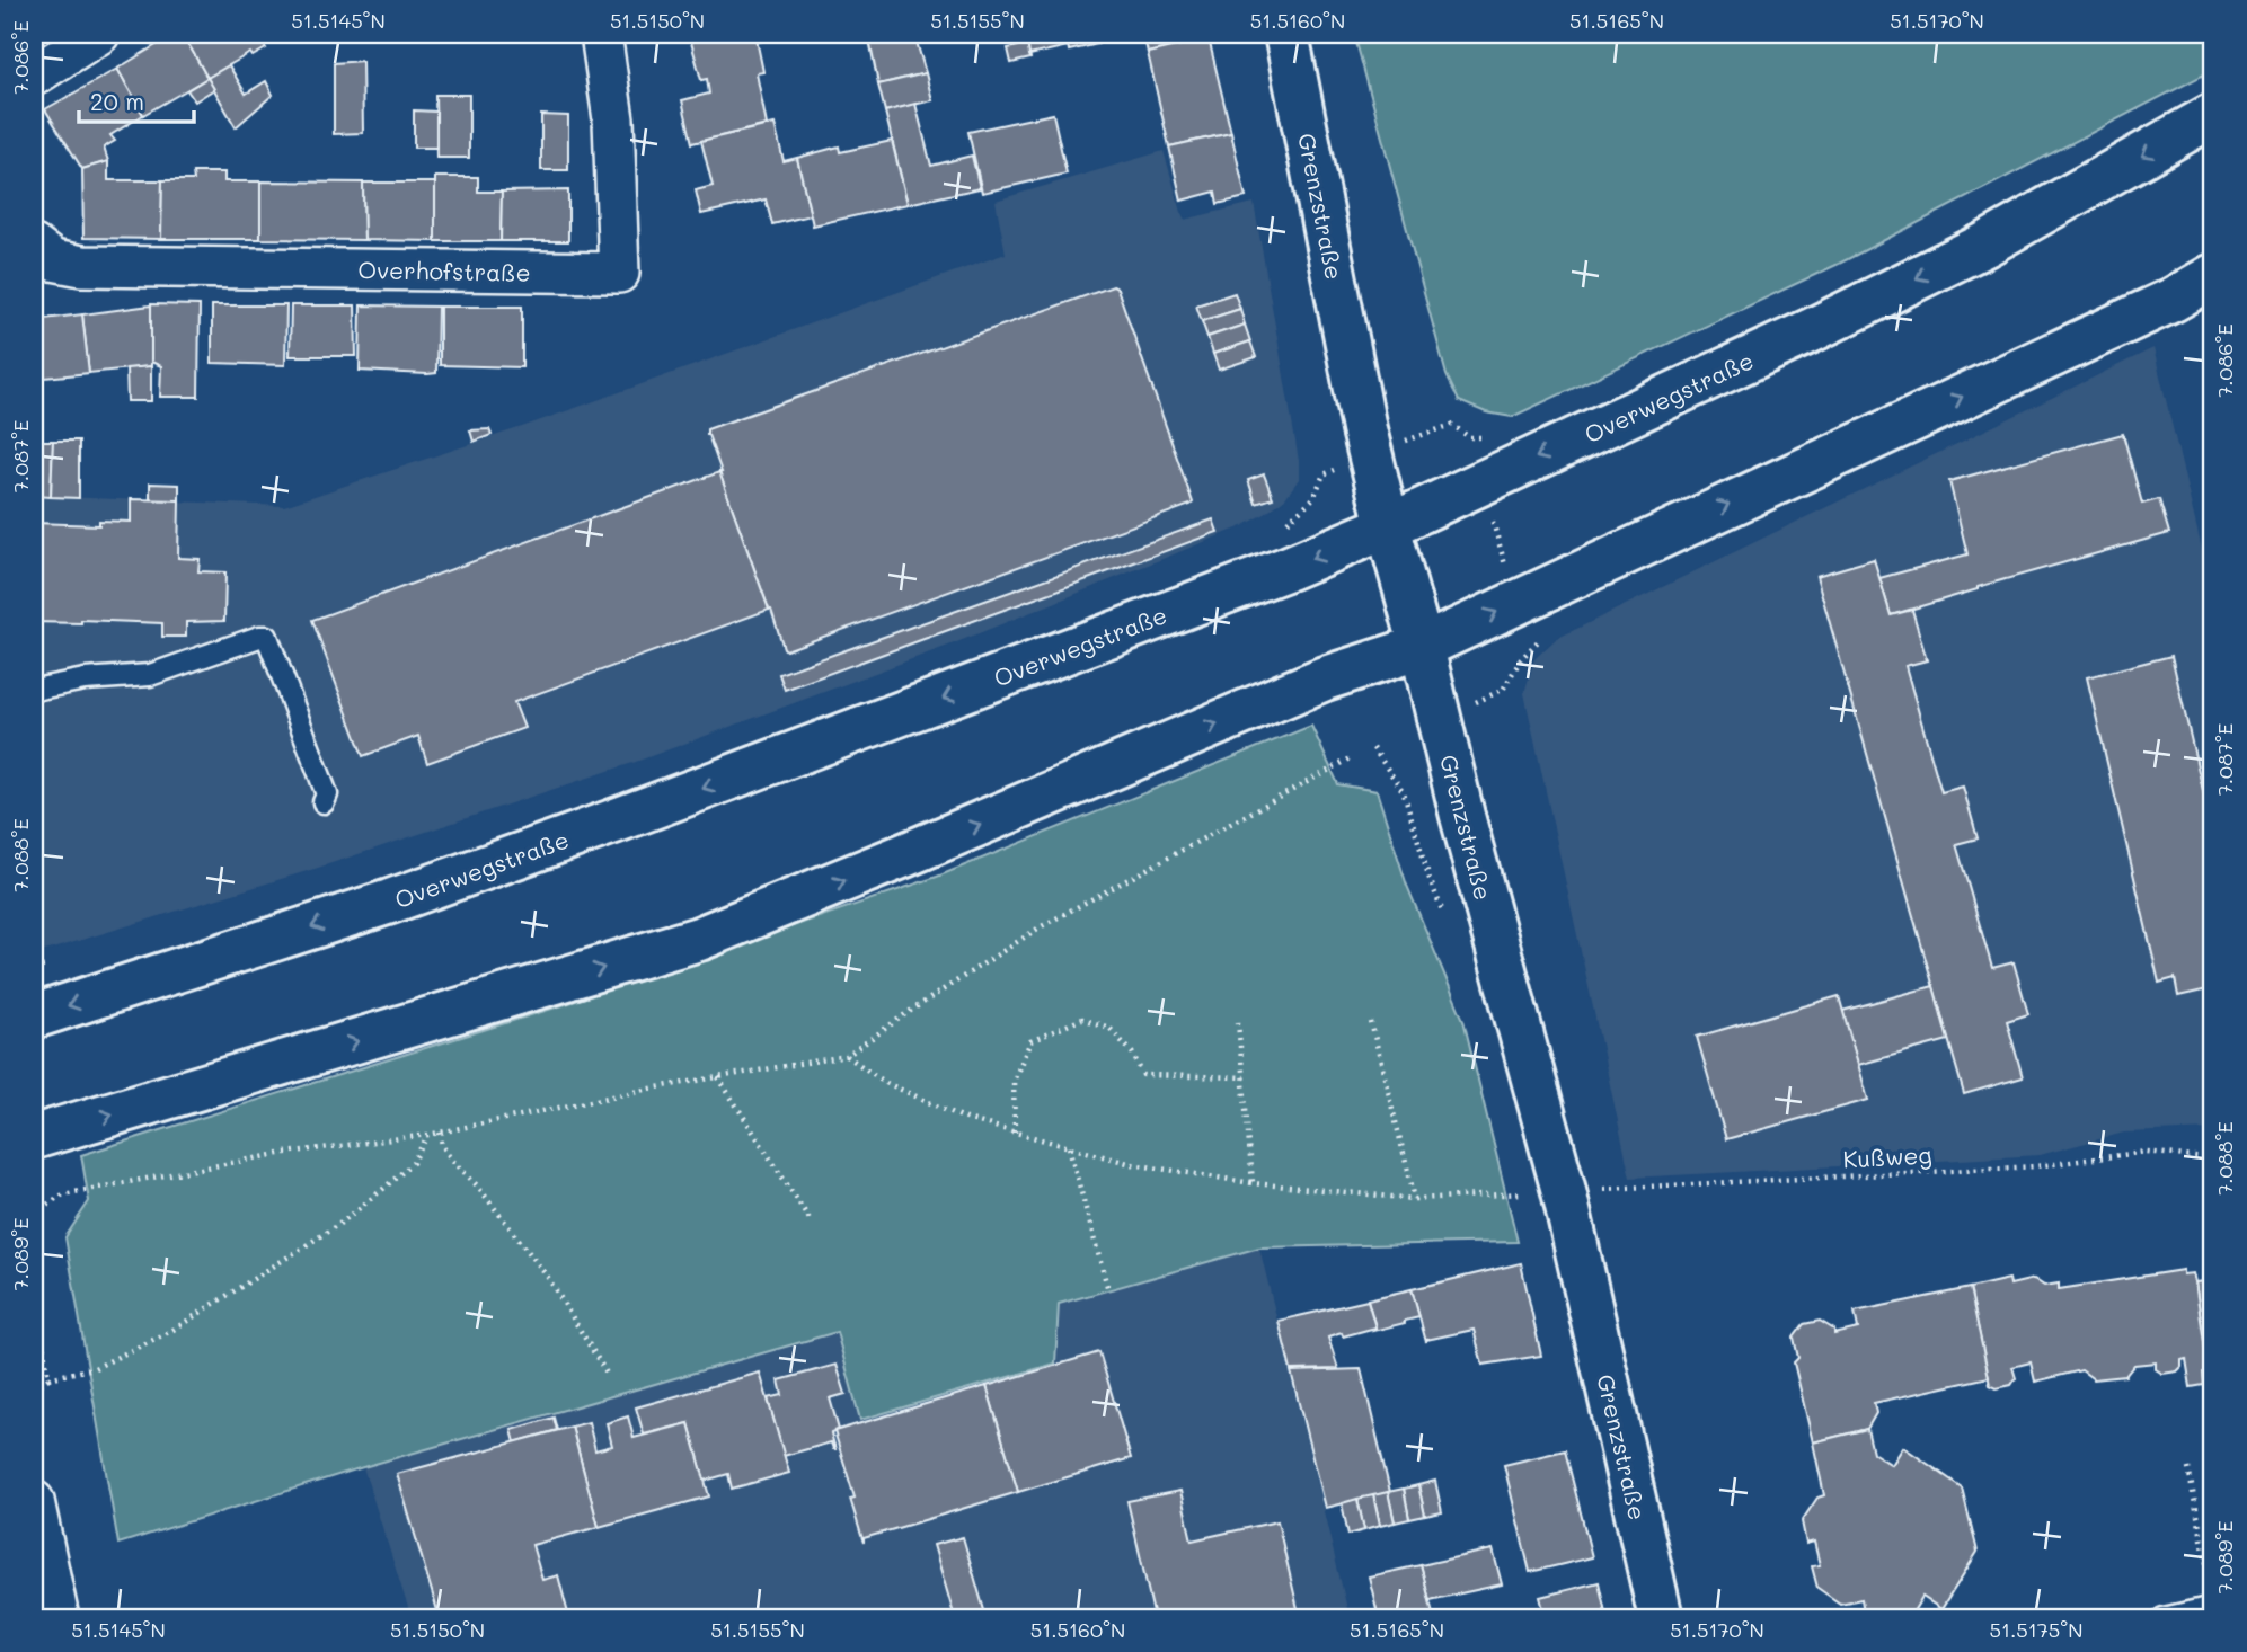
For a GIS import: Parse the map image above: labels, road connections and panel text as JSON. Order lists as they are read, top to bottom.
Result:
{
  "streets": {
    "main road": ["Grenzstraße", "Overwegstraße"],
    "street": ["Overhofstraße"],
    "path": ["Kußweg"]
  },
  "crossings": [
    ["Grenzstraße", "Overwegstraße"],
    ["Grenzstraße", "Kußweg"]
  ],
  "scale_bar": "20 m",
  "coordinates": [
    "51.5145°N",
    "51.5150°N",
    "51.5155°N",
    "51.5160°N",
    "51.5165°N",
    "51.5170°N",
    "7.086°E",
    "7.087°E",
    "7.088°E",
    "7.089°E",
    "51.5175°N"
  ]
}
